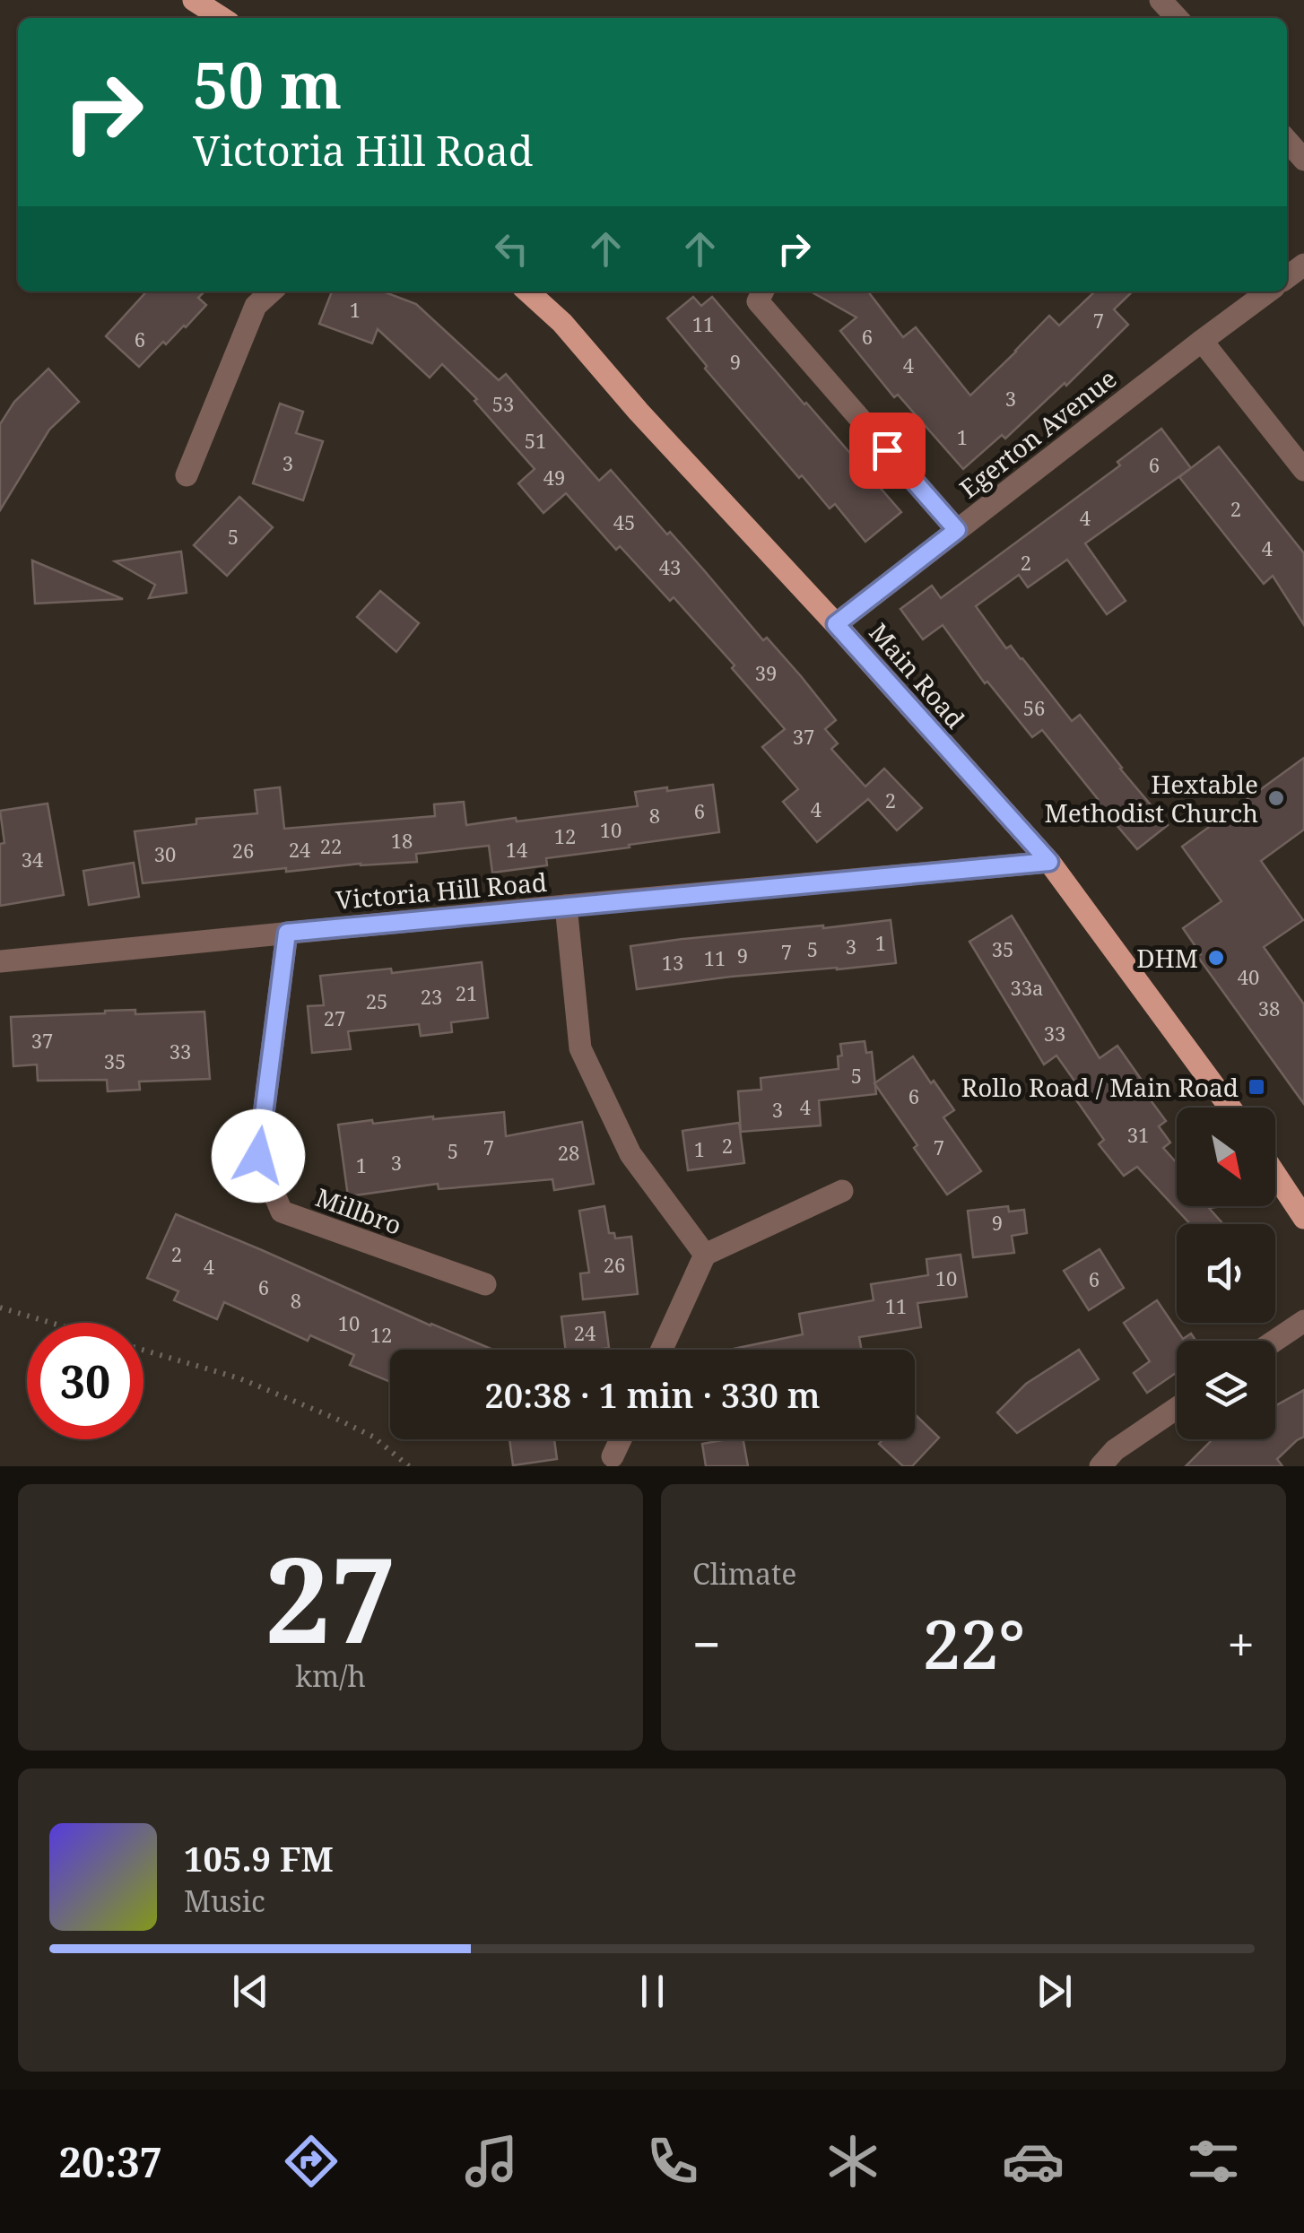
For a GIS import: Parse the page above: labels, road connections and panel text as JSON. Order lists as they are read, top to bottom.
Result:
{
  "streets": {
    "main road": ["Main Road"],
    "street": ["Egerton Avenue", "Victoria Hill Road", "Millbro"]
  },
  "crossings": [
    ["Egerton Avenue", "Main Road"],
    ["Main Road", "Victoria Hill Road"],
    ["Victoria Hill Road", "Millbro"]
  ],
  "places": {
    "other": ["Hextable Methodist Church", "DHM"],
    "transit": ["Rollo Road / Main Road"]
  },
  "house_numbers": [
    "1",
    "7",
    "11",
    "6",
    "6",
    "9",
    "4",
    "3",
    "53",
    "1",
    "51",
    "3",
    "6",
    "49",
    "2",
    "4",
    "45",
    "5",
    "4",
    "2",
    "43",
    "39",
    "56",
    "37",
    "2",
    "4",
    "6",
    "8",
    "10",
    "12",
    "18",
    "22",
    "24",
    "14",
    "26",
    "30",
    "34",
    "1",
    "3",
    "5",
    "35",
    "7",
    "9",
    "11",
    "13",
    "40",
    "33a",
    "21",
    "23",
    "25",
    "38",
    "27",
    "33",
    "37",
    "33",
    "35",
    "5",
    "6",
    "4",
    "3",
    "31",
    "2",
    "7",
    "7",
    "1",
    "5",
    "28",
    "3",
    "1",
    "9",
    "2",
    "26",
    "4",
    "10",
    "6",
    "6",
    "8",
    "11",
    "10",
    "24",
    "12"
  ],
  "north": "bottom right",
  "page": {
    "turn": ["50 m", "Victoria Hill Road"],
    "limit": "30",
    "trip": "20:38 · 1 min · 330 m",
    "tile": [
      ["27", "km/h"],
      "Climate"
    ],
    "heat": ["−", "22°", "+"],
    "song": ["105.9 FM", "Music"],
    "tabs": "20:37"
  }
}
